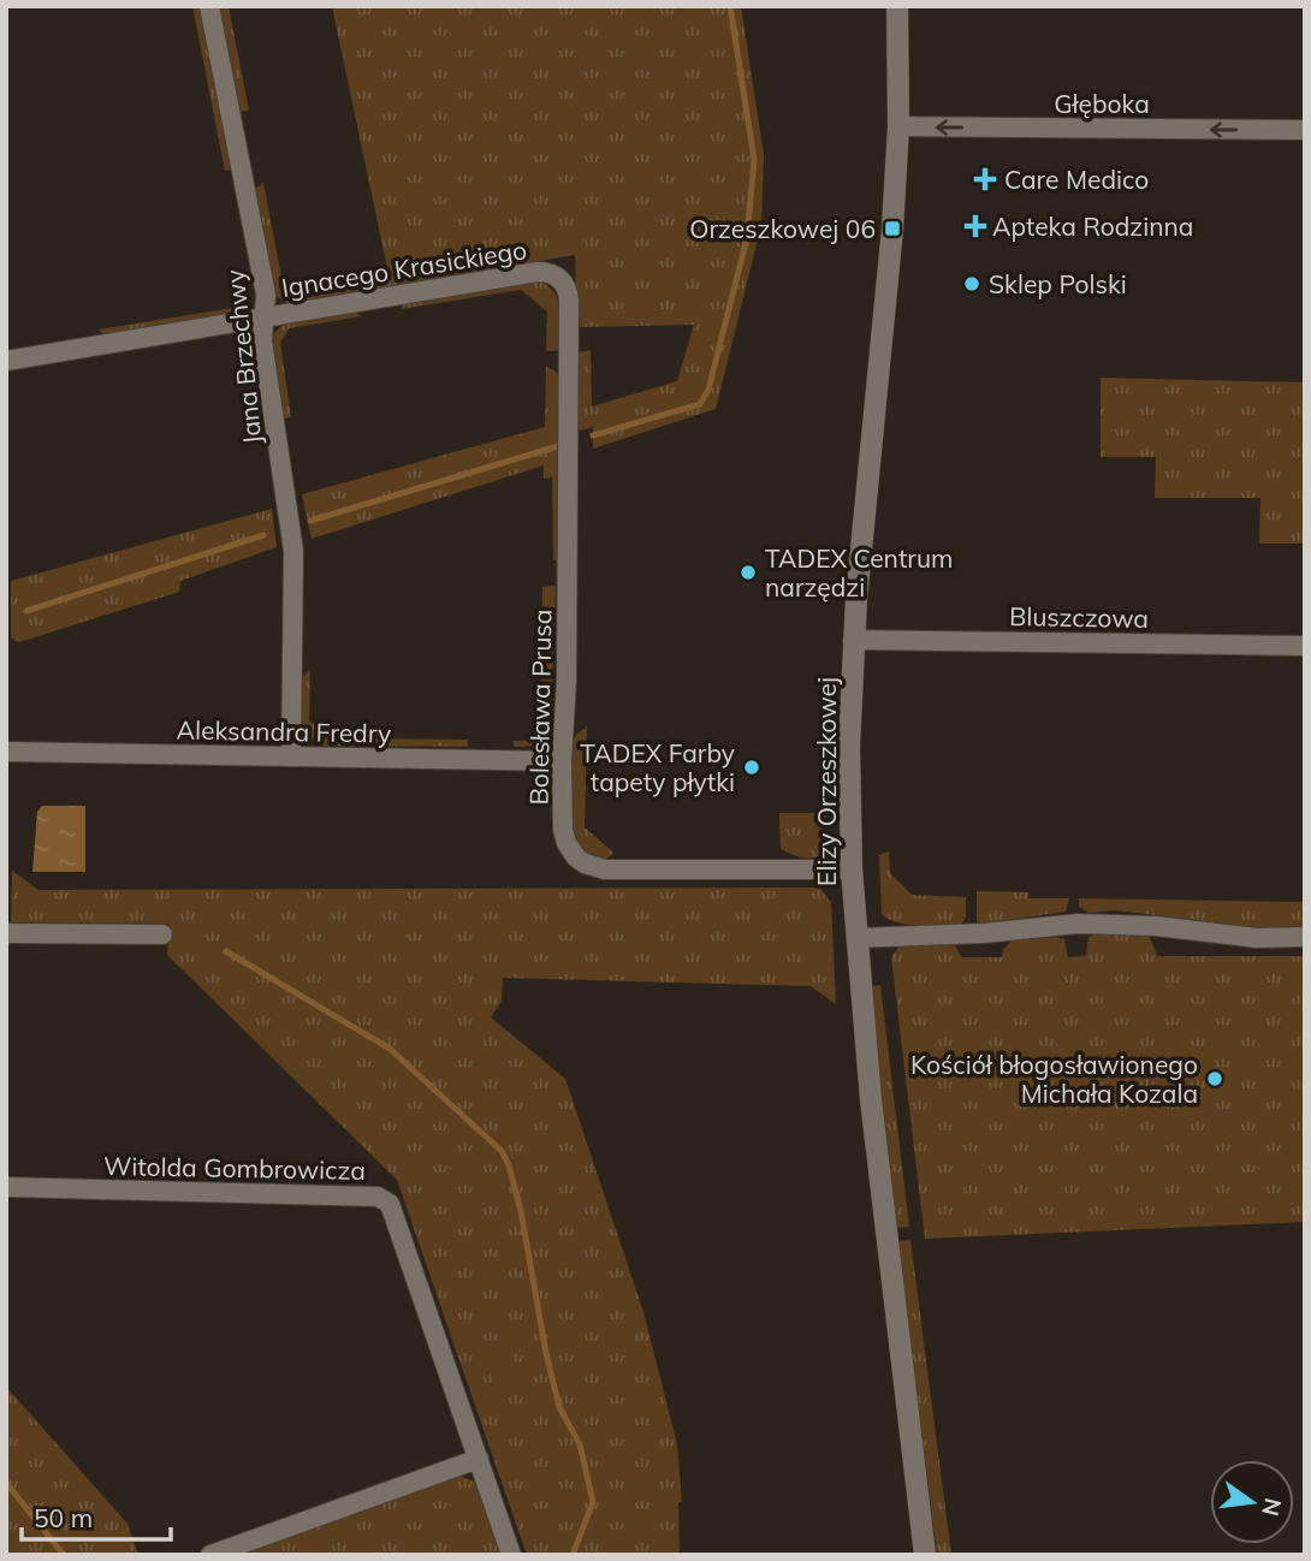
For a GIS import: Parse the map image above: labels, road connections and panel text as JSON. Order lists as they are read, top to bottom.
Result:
{
  "streets": {
    "street": [
      "Głęboka",
      "Ignacego Krasickiego",
      "Jana Brzechwy",
      "Bluszczowa",
      "Bolesława Prusa",
      "Aleksandra Fredry",
      "Elizy Orzeszkowej",
      "Witolda Gombrowicza"
    ]
  },
  "crossings": [
    ["Głęboka", "Elizy Orzeszkowej"],
    ["Ignacego Krasickiego", "Jana Brzechwy"],
    ["Ignacego Krasickiego", "Bolesława Prusa"],
    ["Jana Brzechwy", "Aleksandra Fredry"],
    ["Bluszczowa", "Elizy Orzeszkowej"],
    ["Bolesława Prusa", "Aleksandra Fredry"],
    ["Bolesława Prusa", "Elizy Orzeszkowej"]
  ],
  "one_way": ["Głęboka"],
  "places": {
    "health": ["Care Medico", "Apteka Rodzinna"],
    "transit": ["Orzeszkowej 06"],
    "other": [
      "Sklep Polski",
      "TADEX Centrum narzędzi",
      "TADEX Farby tapety płytki",
      "Kościół błogosławionego Michała Kozala"
    ]
  },
  "scale_bar": "50 m",
  "north": "right"
}
